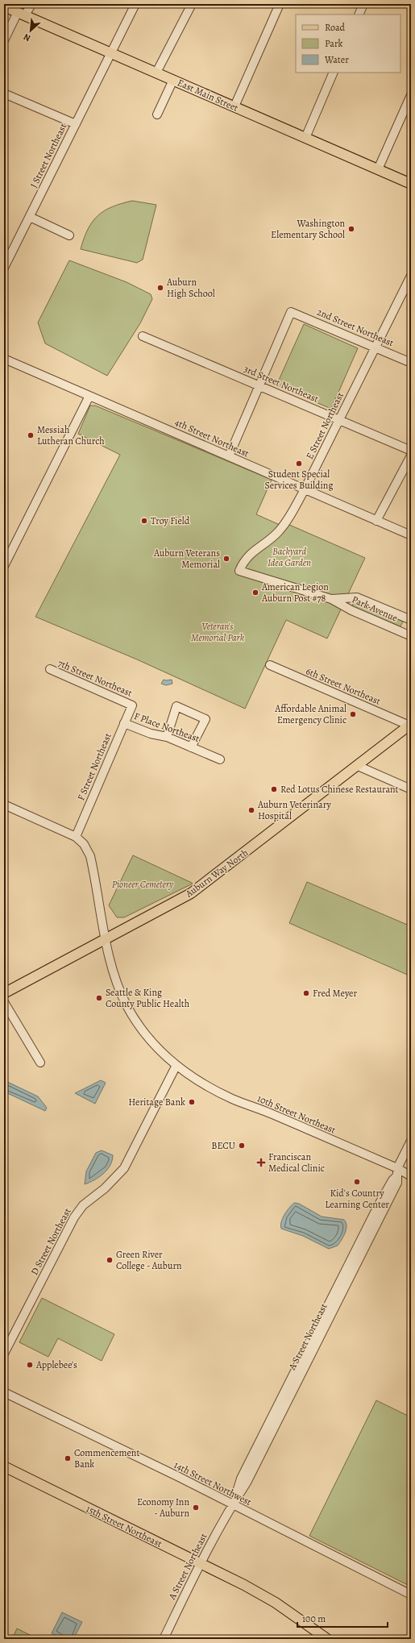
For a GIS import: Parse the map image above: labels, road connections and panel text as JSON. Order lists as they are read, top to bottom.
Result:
{
  "streets": {
    "main road": ["East Main Street", "Auburn Way North", "15th Street Northeast"],
    "street": [
      "J Street Northeast",
      "2nd Street Northeast",
      "3rd Street Northeast",
      "E Street Northeast",
      "4th Street Northeast",
      "Park Avenue",
      "7th Street Northeast",
      "6th Street Northeast",
      "F Place Northeast",
      "F Street Northeast",
      "10th Street Northeast",
      "D Street Northeast",
      "A Street Northeast",
      "14th Street Northwest"
    ]
  },
  "crossings": [
    ["East Main Street", "J Street Northeast"],
    ["2nd Street Northeast", "3rd Street Northeast"],
    ["2nd Street Northeast", "E Street Northeast"],
    ["3rd Street Northeast", "E Street Northeast"],
    ["E Street Northeast", "4th Street Northeast"],
    ["E Street Northeast", "Park Avenue"],
    ["7th Street Northeast", "F Street Northeast"],
    ["6th Street Northeast", "Auburn Way North"],
    ["F Place Northeast", "F Street Northeast"],
    ["F Street Northeast", "10th Street Northeast"],
    ["Auburn Way North", "10th Street Northeast"],
    ["10th Street Northeast", "D Street Northeast"],
    ["10th Street Northeast", "A Street Northeast"],
    ["A Street Northeast", "14th Street Northwest"],
    ["A Street Northeast", "15th Street Northeast"]
  ],
  "parks": ["Backyard Idea Garden", "Veteran's Memorial Park", "Pioneer Cemetery"],
  "places": {
    "other": [
      "Washington Elementary School",
      "Auburn High School",
      "Messiah Lutheran Church",
      "Student Special Services Building",
      "Troy Field",
      "Auburn Veterans Memorial",
      "American Legion Auburn Post #78",
      "Affordable Animal Emergency Clinic",
      "Red Lotus Chinese Restaurant",
      "Auburn Veterinary Hospital",
      "Fred Meyer",
      "Seattle & King County Public Health",
      "Heritage Bank",
      "BECU",
      "Kid's Country Learning Center",
      "Green River College - Auburn",
      "Applebee's",
      "Commencement Bank",
      "Economy Inn - Auburn"
    ],
    "health": ["Franciscan Medical Clinic"]
  },
  "legend": ["Road", "Park", "Water"],
  "scale_bar": "100 m",
  "north": "bottom left"
}
